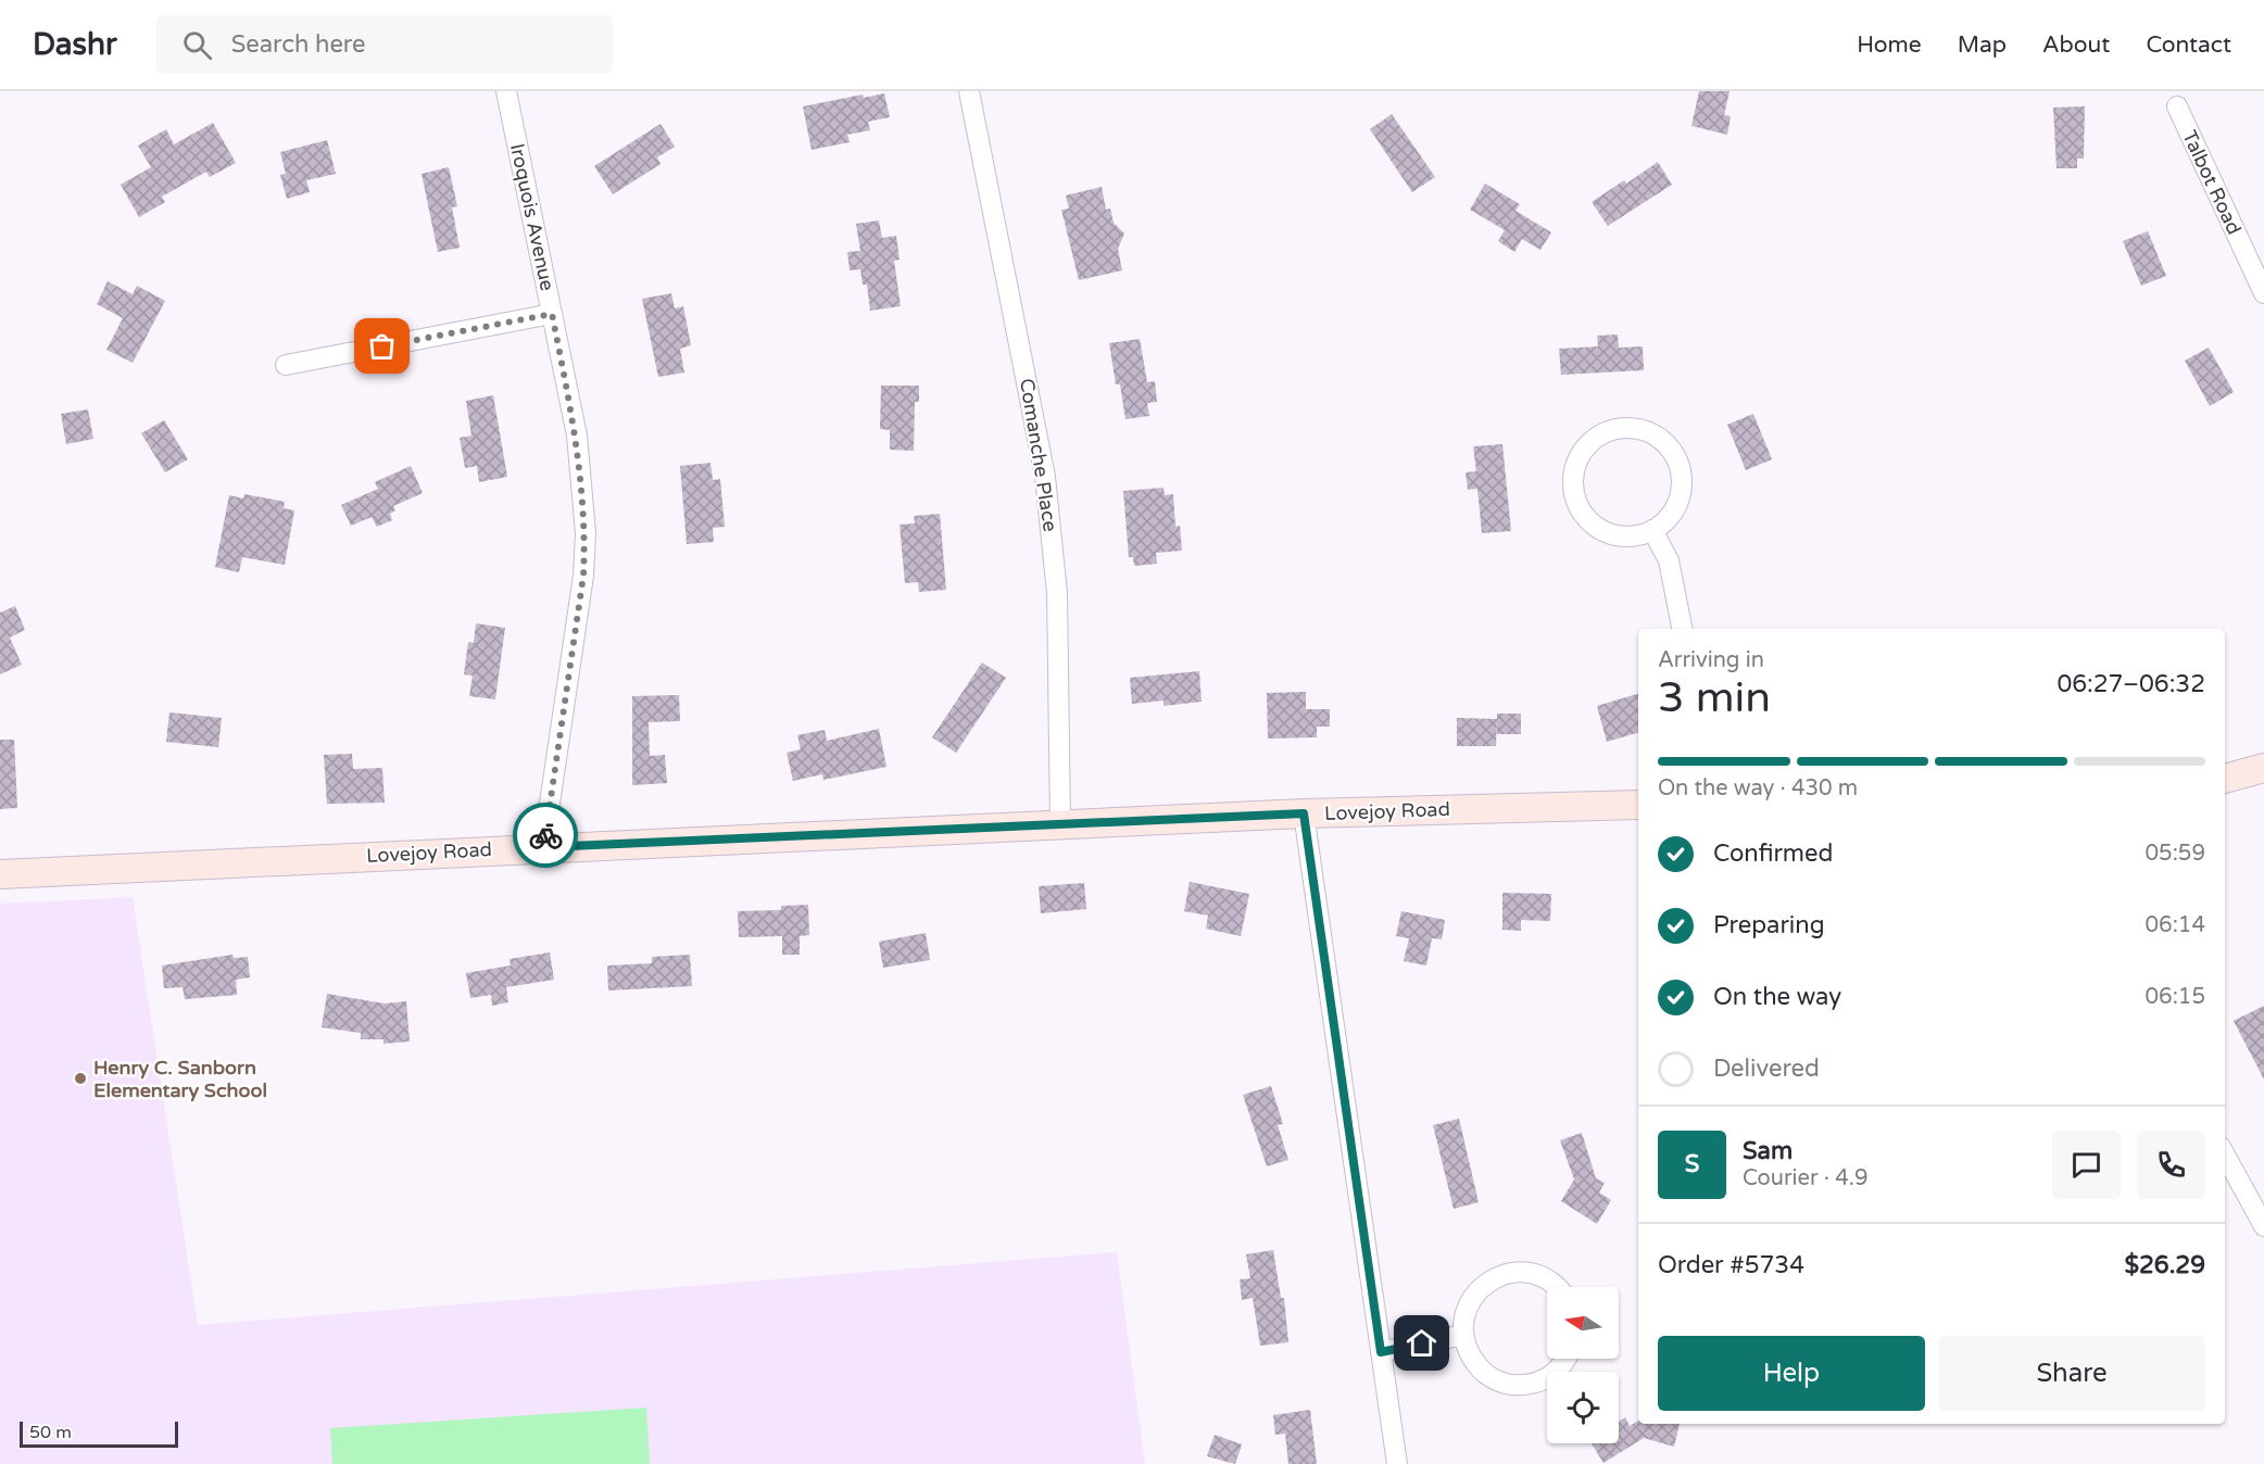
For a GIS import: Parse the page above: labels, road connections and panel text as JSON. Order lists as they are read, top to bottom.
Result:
{
  "streets": {
    "main road": ["Lovejoy Road"],
    "street": ["Talbot Road", "Iroquois Avenue", "Comanche Place"]
  },
  "crossings": [
    ["Iroquois Avenue", "Lovejoy Road"],
    ["Comanche Place", "Lovejoy Road"]
  ],
  "places": ["Henry C. Sanborn Elementary School"],
  "scale_bar": "50 m",
  "north": "left",
  "page": {
    "header": "Dashr",
    "search": "Search here",
    "nav": [
      "Home",
      "Map",
      "About",
      "Contact"
    ],
    "heading": ["3 min", "Arriving in", "06:27–06:32"],
    "panel": [
      "Sam",
      "Courier · 4.9",
      "Order #5734",
      "$26.29"
    ],
    "bar": "On the way · 430 m",
    "list": [
      ["Confirmed", "05:59"],
      ["Preparing", "06:14"],
      ["On the way", "06:15"],
      "Delivered"
    ],
    "round": "S",
    "buttons": ["Help", "Share"],
    "scale": "50 m"
  }
}
